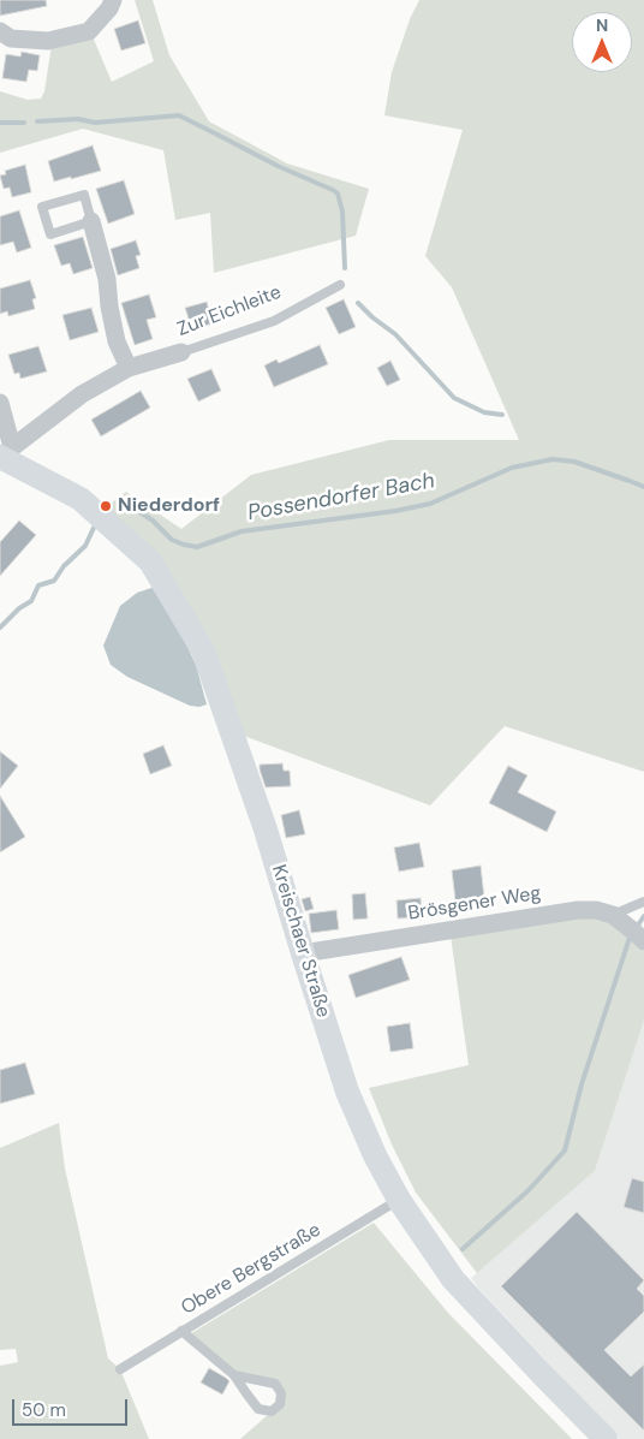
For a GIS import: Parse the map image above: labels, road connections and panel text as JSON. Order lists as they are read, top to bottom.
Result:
{
  "streets": {
    "main road": ["Kreischaer Straße"],
    "street": ["Zur Eichleite", "Brösgener Weg"],
    "lane": ["Obere Bergstraße"]
  },
  "crossings": [
    ["Zur Eichleite", "Kreischaer Straße"],
    ["Brösgener Weg", "Kreischaer Straße"],
    ["Kreischaer Straße", "Obere Bergstraße"]
  ],
  "water": ["Possendorfer Bach"],
  "places": ["Niederdorf"],
  "scale_bar": "50 m",
  "north": "top"
}
